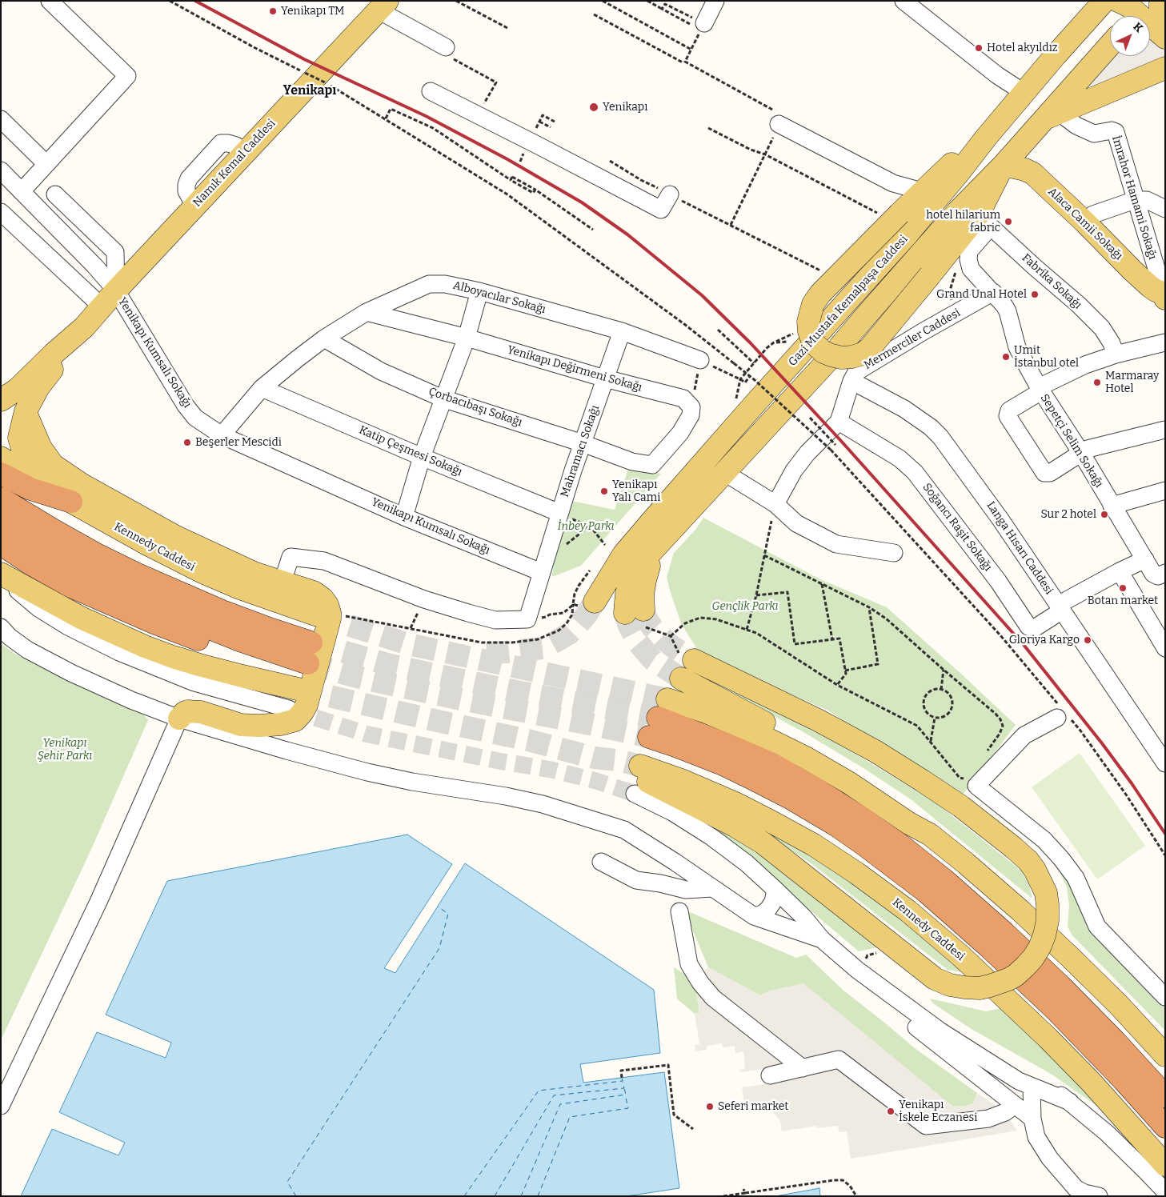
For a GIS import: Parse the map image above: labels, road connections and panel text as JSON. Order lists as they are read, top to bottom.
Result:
{
  "streets": {
    "main road": [
      "Namık Kemal Caddesi",
      "Alaca Camii Sokağı",
      "Gazi Mustafa Kemalpaşa Caddesi",
      "Kennedy Caddesi"
    ],
    "street": [
      "İmrahor Hamami Sokağı",
      "Fabrika Sokağı",
      "Alboyacılar Sokağı",
      "Mermerciler Caddesi",
      "Yenikapı Kumsalı Sokağı",
      "Yenikapı Değirmeni Sokağı",
      "Çorbacıbaşı Sokağı",
      "Sepetçi Selim Sokağı",
      "Katip Çeşmesi Sokağı",
      "Mahramacı Sokağı",
      "Soğancı Raşit Sokağı",
      "Langa Hısarı Caddesi"
    ]
  },
  "crossings": [
    ["Namık Kemal Caddesi", "Yenikapı Kumsalı Sokağı"],
    ["İmrahor Hamami Sokağı", "Alaca Camii Sokağı"],
    ["İmrahor Hamami Sokağı", "Gazi Mustafa Kemalpaşa Caddesi"],
    ["Alaca Camii Sokağı", "Gazi Mustafa Kemalpaşa Caddesi"],
    ["Alboyacılar Sokağı", "Yenikapı Kumsalı Sokağı"],
    ["Alboyacılar Sokağı", "Yenikapı Değirmeni Sokağı"],
    ["Alboyacılar Sokağı", "Çorbacıbaşı Sokağı"],
    ["Alboyacılar Sokağı", "Katip Çeşmesi Sokağı"],
    ["Alboyacılar Sokağı", "Mahramacı Sokağı"],
    ["Mermerciler Caddesi", "Sepetçi Selim Sokağı"],
    ["Mermerciler Caddesi", "Soğancı Raşit Sokağı"],
    ["Mermerciler Caddesi", "Langa Hısarı Caddesi"],
    ["Yenikapı Kumsalı Sokağı", "Mahramacı Sokağı"],
    ["Yenikapı Değirmeni Sokağı", "Çorbacıbaşı Sokağı"],
    ["Yenikapı Değirmeni Sokağı", "Mahramacı Sokağı"],
    ["Çorbacıbaşı Sokağı", "Mahramacı Sokağı"],
    ["Katip Çeşmesi Sokağı", "Mahramacı Sokağı"],
    ["Soğancı Raşit Sokağı", "Langa Hısarı Caddesi"]
  ],
  "districts": ["Yenikapı"],
  "parks": ["İnbey Parkı", "Gençlik Parkı", "Yenikapı Şehir Parkı"],
  "places": [
    "Yenikapı TM",
    "Hotel akyıldız",
    "Yenikapı",
    "hotel hilarium fabric",
    "Grand Unal Hotel",
    "Umit İstanbul otel",
    "Marmaray Hotel",
    "Beşerler Mescidi",
    "Yenikapı Yalı Cami",
    "Sur 2 hotel",
    "Botan market",
    "Gloriya Kargo",
    "Seferi market",
    "Yenikapı İskele Eczanesi"
  ],
  "north": "top right"
}
